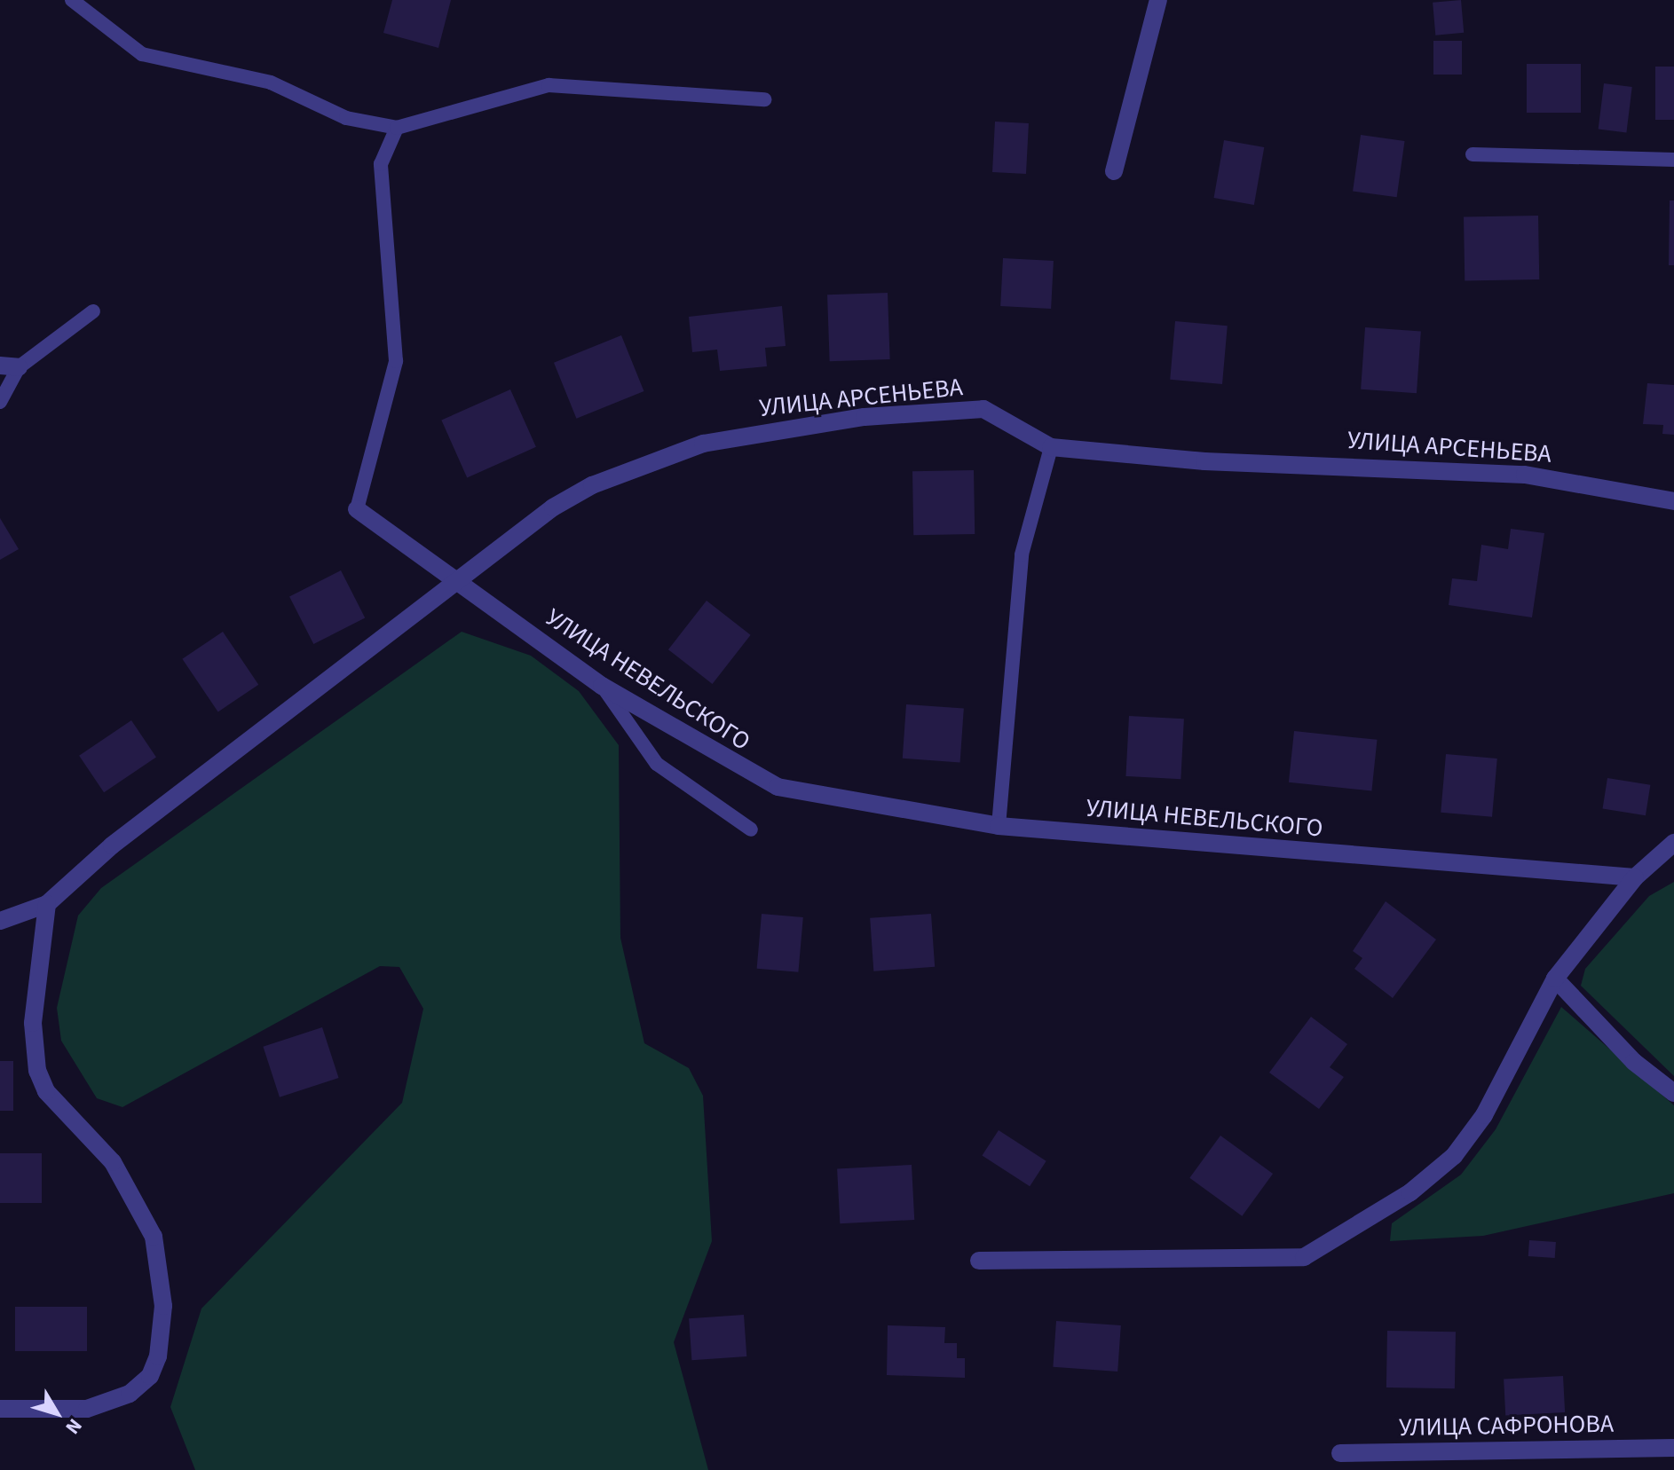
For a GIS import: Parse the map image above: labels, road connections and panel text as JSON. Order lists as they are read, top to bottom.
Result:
{
  "streets": {
    "street": ["УЛИЦА АРСЕНЬЕВА", "УЛИЦА НЕВЕЛЬСКОГО", "УЛИЦА САФРОНОВА"]
  },
  "crossings": [
    ["УЛИЦА АРСЕНЬЕВА", "УЛИЦА НЕВЕЛЬСКОГО"]
  ],
  "north": "bottom right"
}
